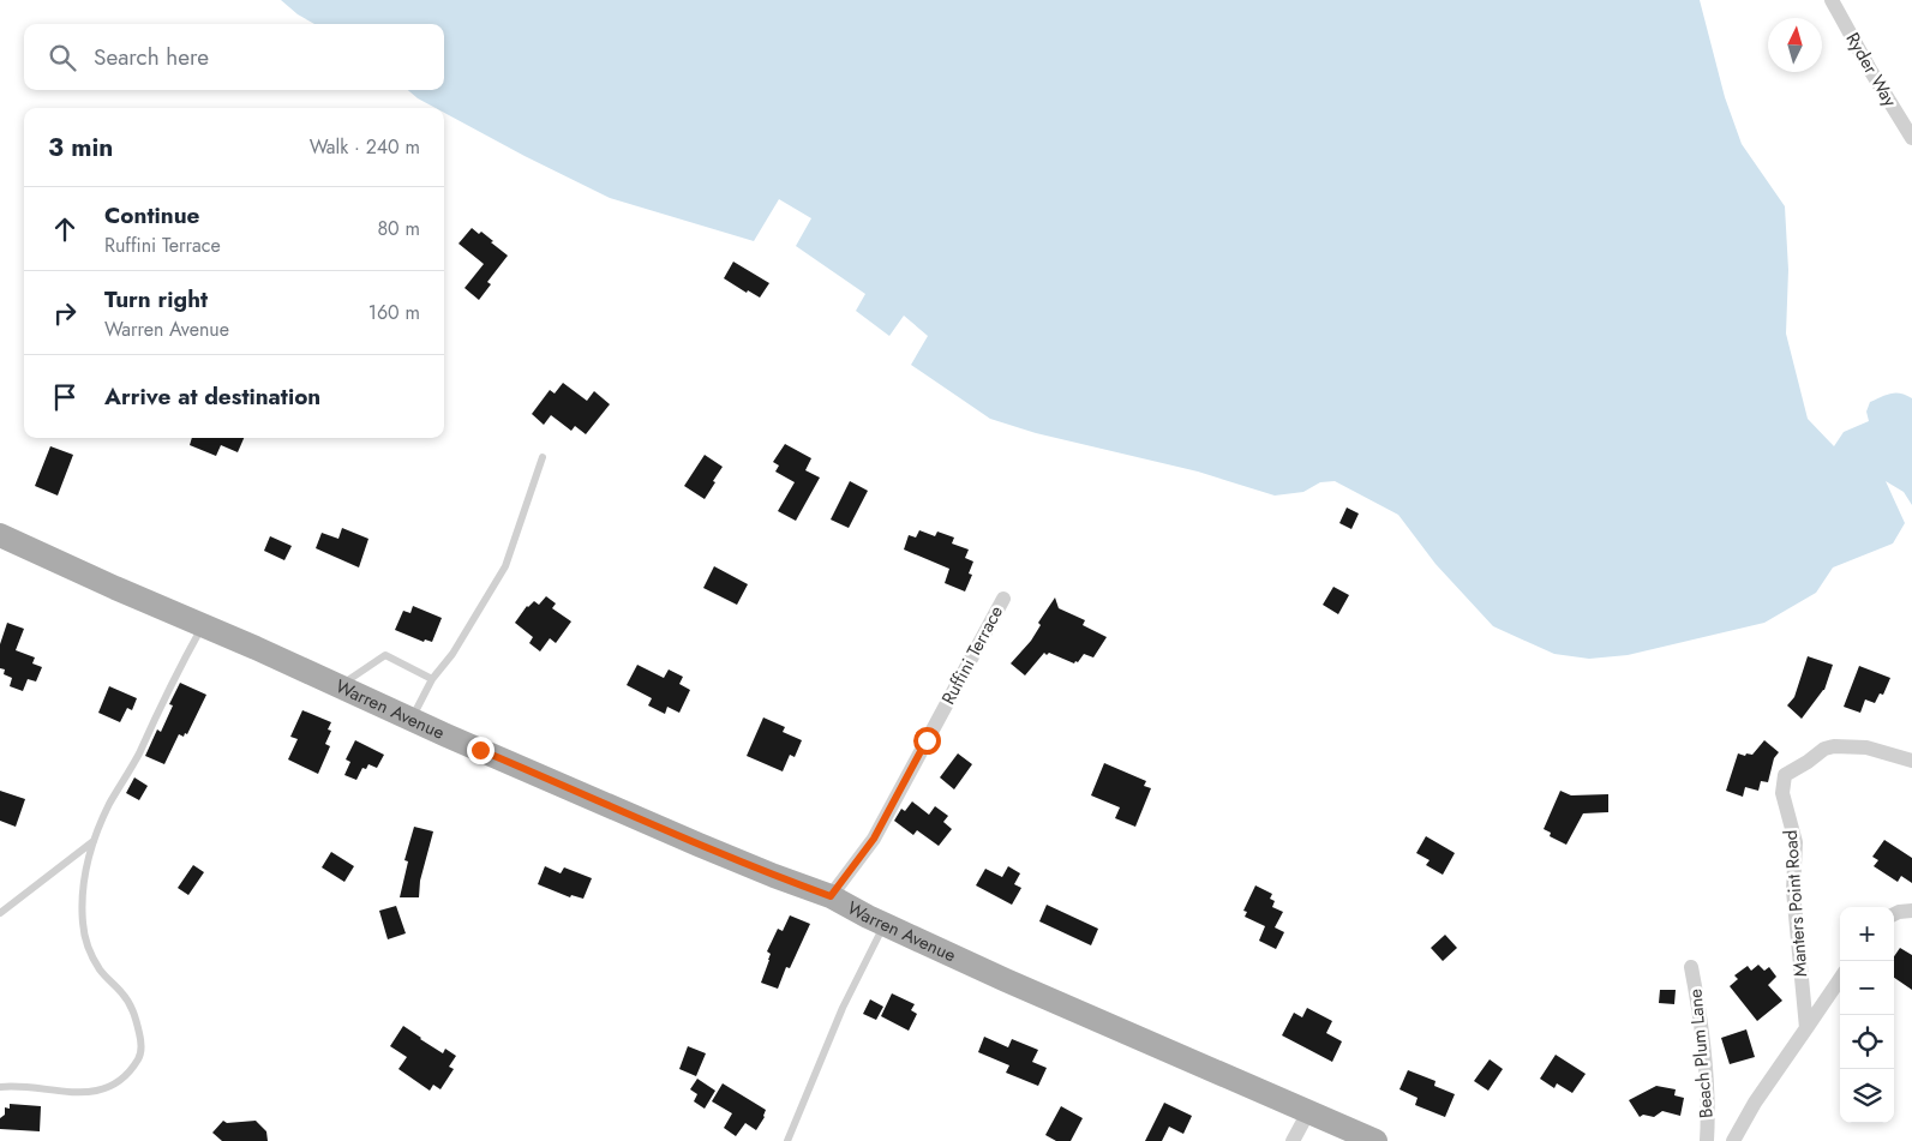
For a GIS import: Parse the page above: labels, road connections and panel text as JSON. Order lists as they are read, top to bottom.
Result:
{
  "streets": {
    "main road": ["Warren Avenue"],
    "street": [
      "Ryder Way",
      "Ruffini Terrace",
      "Manters Point Road",
      "Beach Plum Lane"
    ]
  },
  "crossings": [
    ["Ruffini Terrace", "Warren Avenue"]
  ],
  "north": "top",
  "page": {
    "search": "Search here",
    "heading": ["3 min", "Walk · 240 m"],
    "list": [
      ["Continue", "Ruffini Terrace", "80 m"],
      ["Turn right", "Warren Avenue", "160 m"],
      "Arrive at destination"
    ],
    "map_buttons": ["+", "−"]
  }
}
